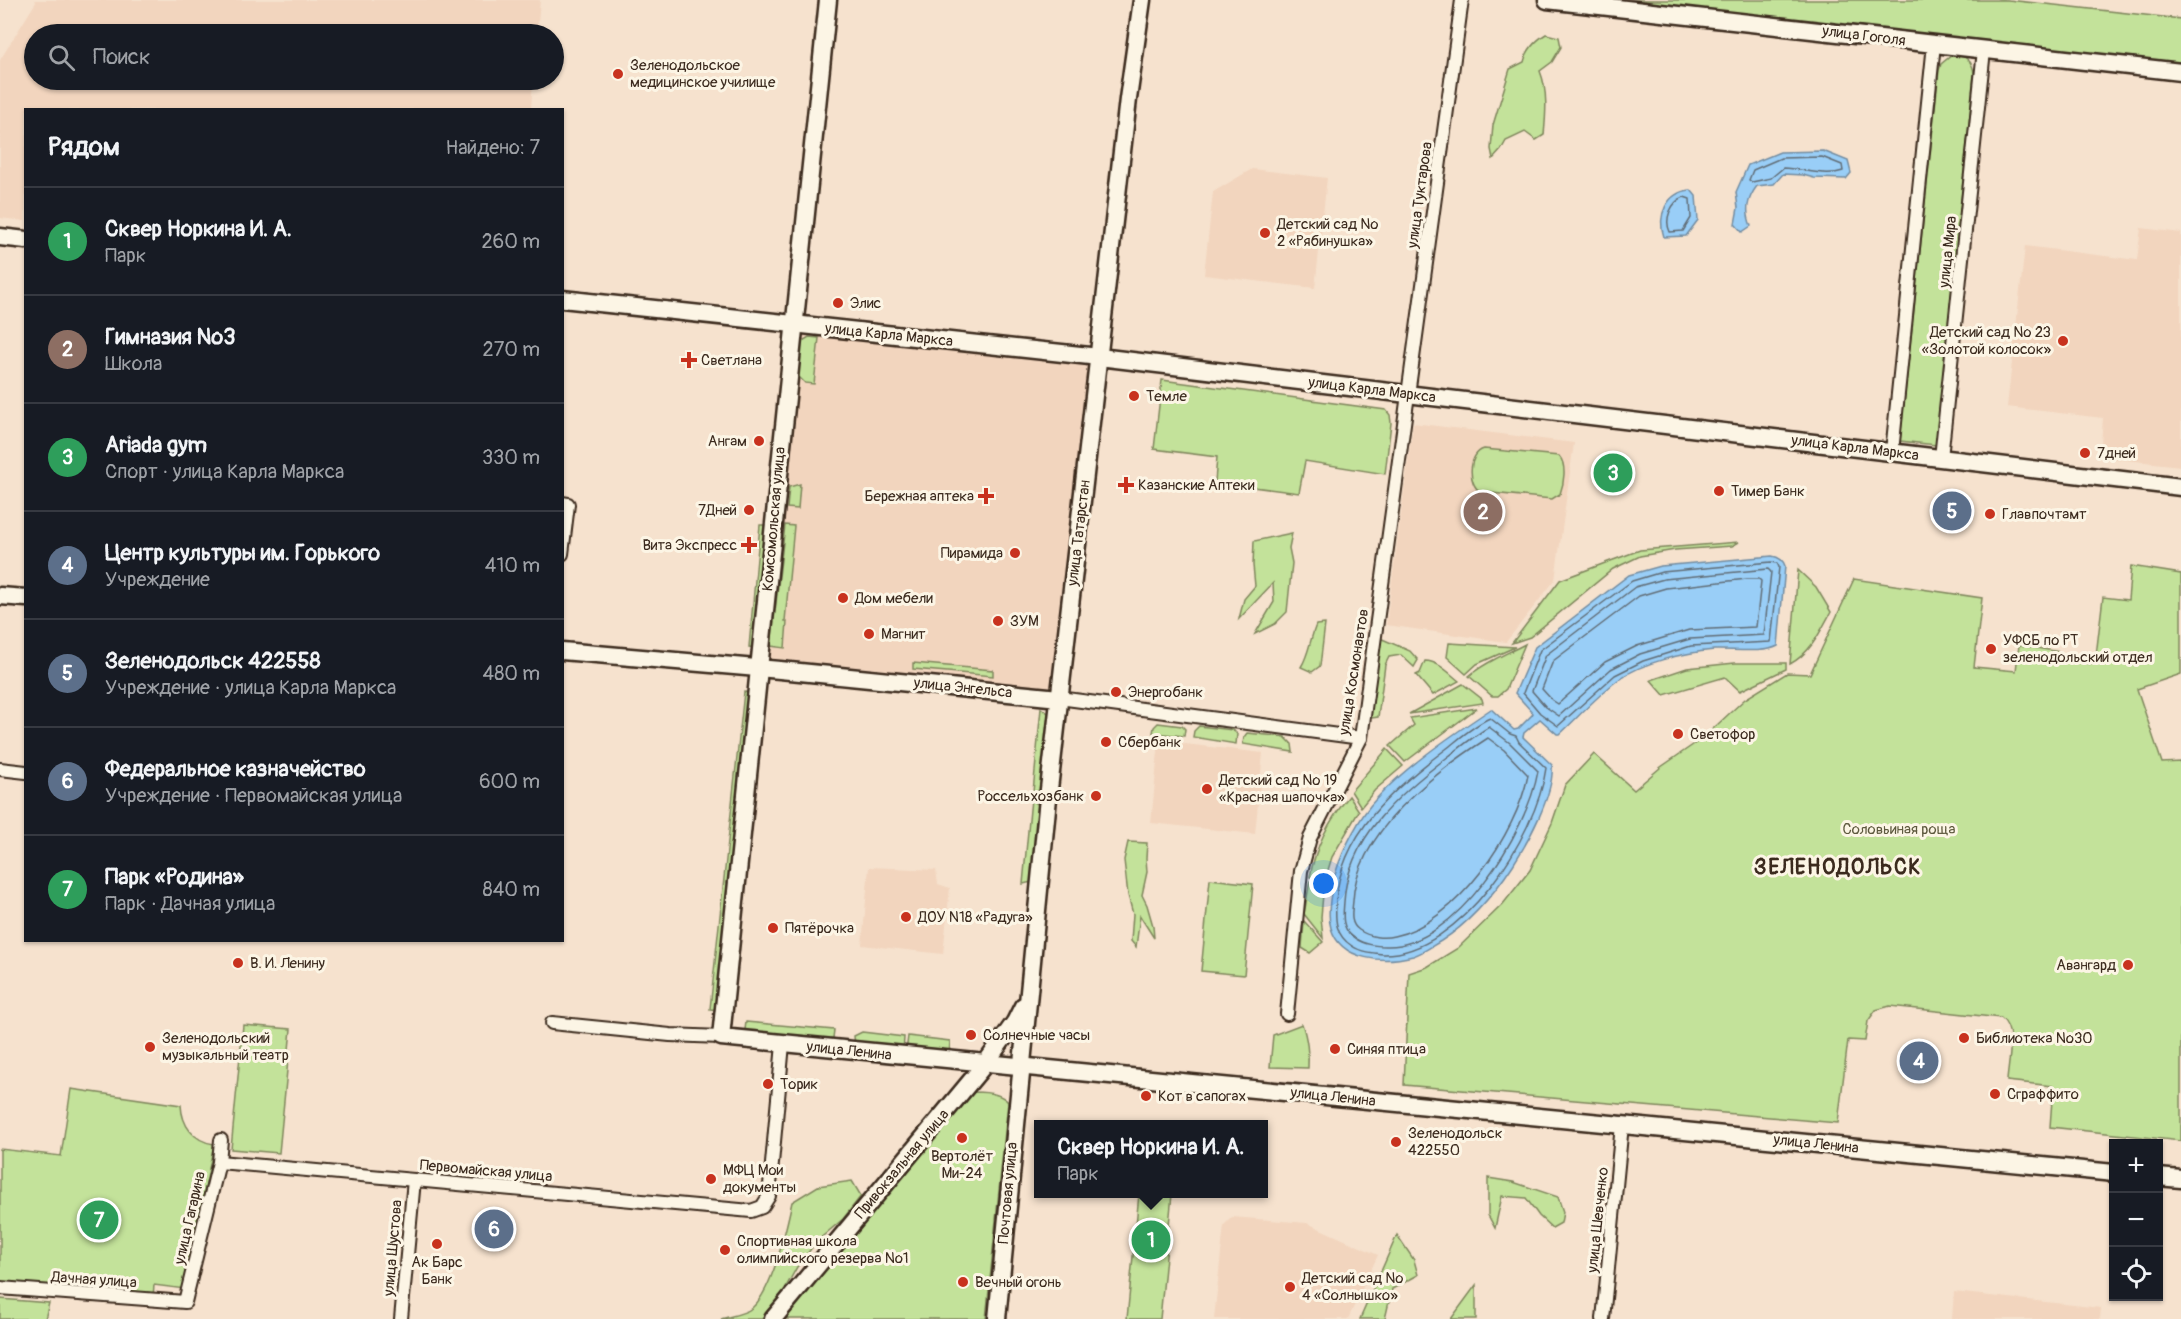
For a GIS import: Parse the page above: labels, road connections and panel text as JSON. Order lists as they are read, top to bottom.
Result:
{
  "streets": {
    "street": [
      "улица Гоголя",
      "улица Туктарова",
      "улица Мира",
      "улица Карла Маркса",
      "Комсомольская улица",
      "улица Татарстан",
      "улица Космонавтов",
      "улица Энгельса",
      "улица Ленина",
      "Привокзальная улица",
      "Первомайская улица",
      "Почтовая улица",
      "улица Гагарина",
      "улица Шевченко",
      "улица Шустова",
      "Дачная улица"
    ]
  },
  "crossings": [
    ["улица Гоголя", "улица Мира"],
    ["улица Туктарова", "улица Карла Маркса"],
    ["улица Туктарова", "улица Космонавтов"],
    ["улица Мира", "улица Карла Маркса"],
    ["улица Карла Маркса", "Комсомольская улица"],
    ["улица Карла Маркса", "улица Татарстан"],
    ["улица Карла Маркса", "улица Космонавтов"],
    ["Комсомольская улица", "улица Энгельса"],
    ["Комсомольская улица", "улица Ленина"],
    ["улица Татарстан", "улица Энгельса"],
    ["улица Татарстан", "улица Ленина"],
    ["улица Татарстан", "Привокзальная улица"],
    ["улица Татарстан", "Почтовая улица"],
    ["улица Космонавтов", "улица Энгельса"],
    ["улица Ленина", "Привокзальная улица"],
    ["улица Ленина", "Первомайская улица"],
    ["улица Ленина", "Почтовая улица"],
    ["улица Ленина", "улица Шевченко"],
    ["Первомайская улица", "улица Гагарина"],
    ["Первомайская улица", "улица Шустова"],
    ["улица Гагарина", "Дачная улица"]
  ],
  "districts": ["ЗЕЛЕНОДОЛЬСК"],
  "parks": ["Соловьиная роща"],
  "places": {
    "other": [
      "Зеленодольское медицинское училище",
      "Детский сад № 2 «Рябинушка»",
      "Элис",
      "Детский сад № 23 «Золотой колосок»",
      "Темле",
      "Ангам",
      "7дней",
      "Тимер Банк",
      "7Дней",
      "Главпочтамт",
      "Пирамида",
      "Дом мебели",
      "ЗУМ",
      "Магнит",
      "УФСБ по РТ зеленодольский отдел",
      "Энергобанк",
      "Светофор",
      "Сбербанк",
      "Детский сад № 19 «Красная шапочка»",
      "Россельхозбанк",
      "ДОУ N18 «Радуга»",
      "Пятёрочка",
      "В. И. Ленину",
      "Авангард",
      "Солнечные часы",
      "Библиотека №30",
      "Зеленодольский музыкальный театр",
      "Синяя птица",
      "Торик",
      "Сграффито",
      "Кот в сапогах",
      "Вертолёт Ми-24",
      "Зеленодольск 422550",
      "МФЦ Мои документы",
      "Ак Барс Банк",
      "Спортивная школа олимпийского резерва №1",
      "Вечный огонь",
      "Детский сад № 4 «Солнышко»"
    ],
    "health": [
      "Светлана",
      "Казанские Аптеки",
      "Бережная аптека",
      "Вита Экспресс"
    ]
  },
  "page": {
    "search": "Поиск",
    "heading": ["Рядом", "Найдено: 7"],
    "list": [
      {
        "mark": "1",
        "name": "Сквер Норкина И. А.",
        "note": "Парк",
        "value": "260 m"
      },
      {
        "mark": "2",
        "name": "Гимназия №3",
        "note": "Школа",
        "value": "270 m"
      },
      {
        "mark": "3",
        "name": "Ariada gym",
        "note": "Спорт · улица Карла Маркса",
        "value": "330 m"
      },
      {
        "mark": "4",
        "name": "Центр культуры им. Горького",
        "note": "Учреждение",
        "value": "410 m"
      },
      {
        "mark": "5",
        "name": "Зеленодольск 422558",
        "note": "Учреждение · улица Карла Маркса",
        "value": "480 m"
      },
      {
        "mark": "6",
        "name": "Федеральное казначейство",
        "note": "Учреждение · Первомайская улица",
        "value": "600 m"
      },
      {
        "mark": "7",
        "name": "Парк «Родина»",
        "note": "Парк · Дачная улица",
        "value": "840 m"
      }
    ],
    "pins": [
      "3",
      "5",
      "2",
      "4",
      "7",
      "6",
      "1"
    ],
    "popup": ["Сквер Норкина И. А.", "Парк"],
    "map_buttons": ["+", "−"]
  }
}
